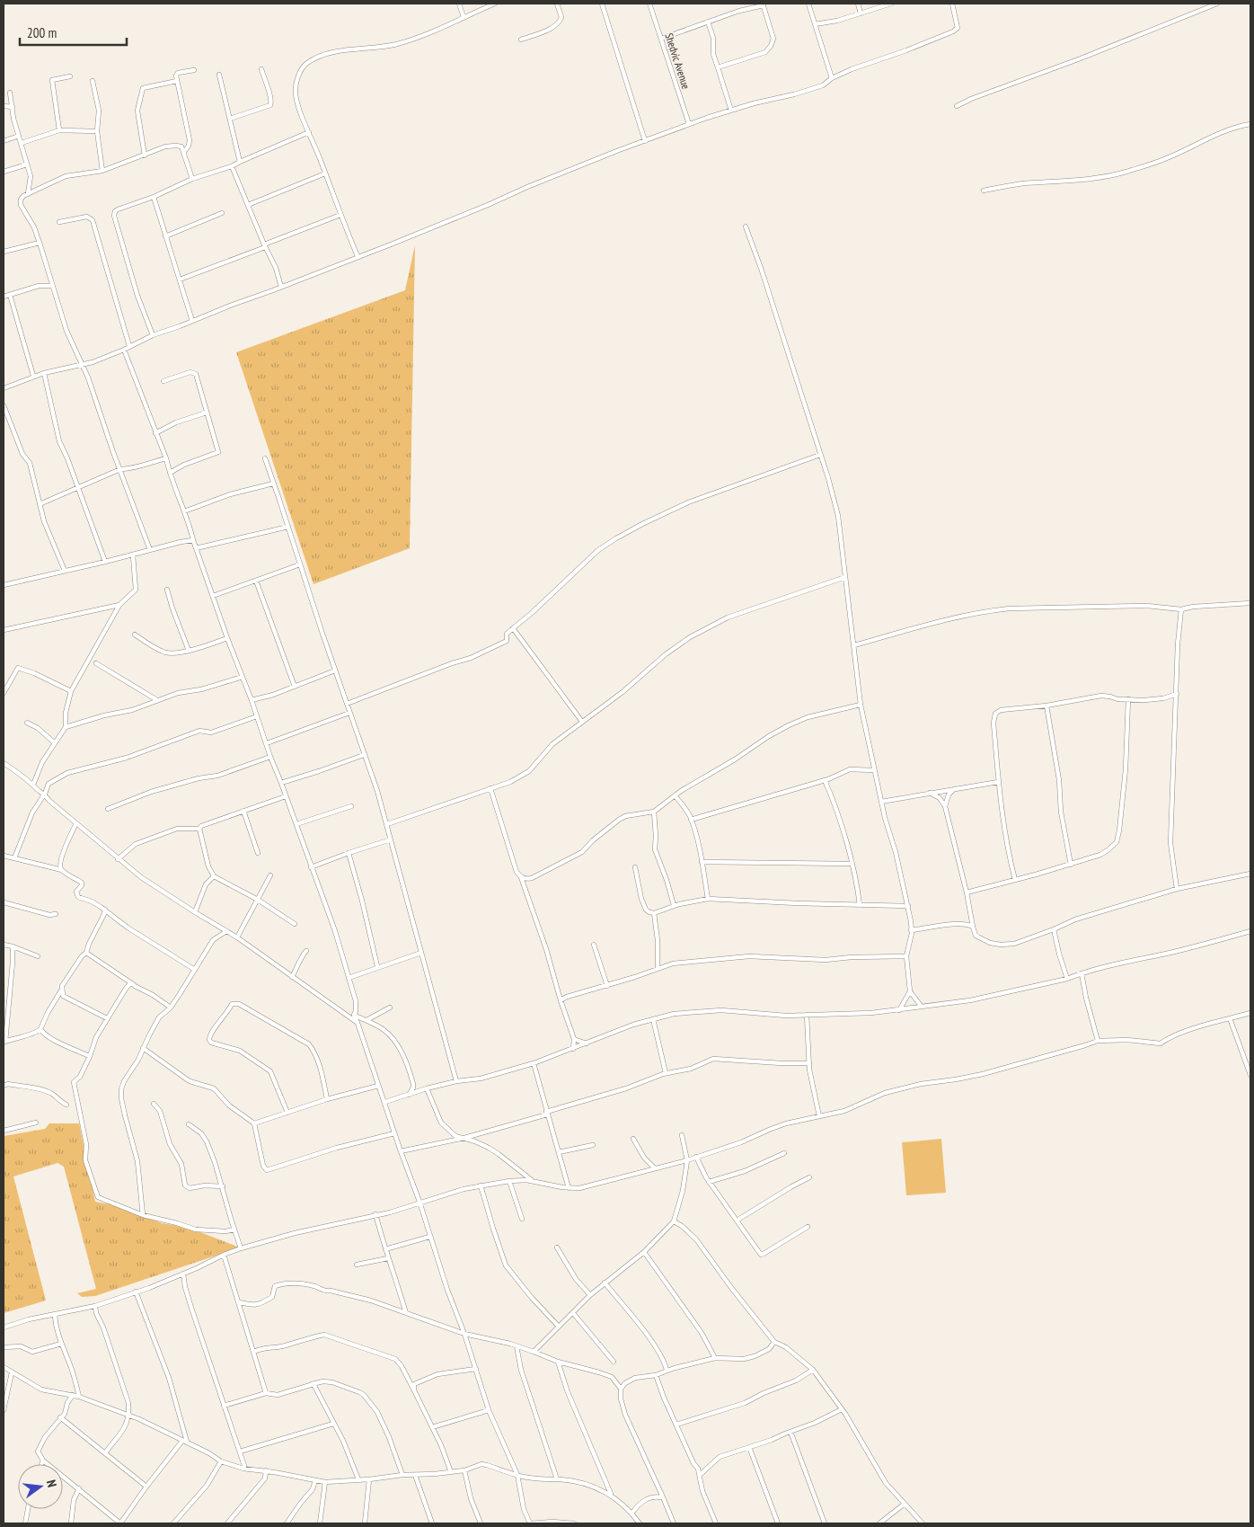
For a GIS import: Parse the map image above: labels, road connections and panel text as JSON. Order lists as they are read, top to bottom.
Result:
{
  "streets": {
    "street": ["Shedvic Avenue"]
  },
  "scale_bar": "200 m",
  "north": "right"
}
